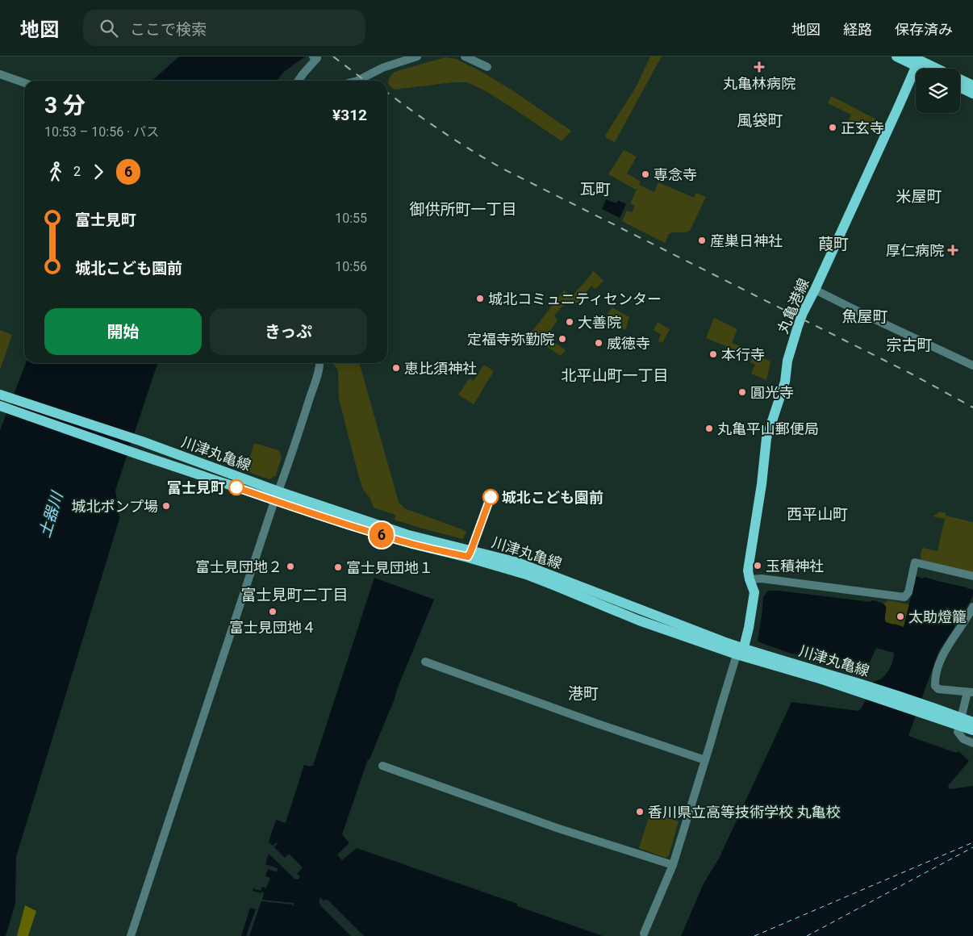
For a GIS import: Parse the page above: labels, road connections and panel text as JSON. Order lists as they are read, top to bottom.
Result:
{
  "streets": {
    "main road": ["丸亀港線", "川津丸亀線"]
  },
  "crossings": [
    ["丸亀港線", "川津丸亀線"]
  ],
  "districts": [
    "風袋町",
    "瓦町",
    "米屋町",
    "御供所町一丁目",
    "葭町",
    "魚屋町",
    "宗古町",
    "北平山町一丁目",
    "西平山町",
    "富士見町二丁目",
    "港町"
  ],
  "water": ["土器川"],
  "places": {
    "health": ["丸亀林病院", "厚仁病院"],
    "other": [
      "正玄寺",
      "専念寺",
      "産巣日神社",
      "城北コミュニティセンター",
      "大善院",
      "定福寺弥勤院",
      "威徳寺",
      "本行寺",
      "恵比須神社",
      "圓光寺",
      "丸亀平山郵便局",
      "富士見町",
      "城北こども園前",
      "城北ポンプ場",
      "玉積神社",
      "富士見団地２",
      "富士見団地１",
      "富士見団地４",
      "太助燈籠",
      "香川県立高等技術学校 丸亀校"
    ]
  },
  "lines": ["bus line 6"],
  "page": {
    "header": "地図",
    "search": "ここで検索",
    "nav": ["地図", "経路", "保存済み"],
    "on_map": "6",
    "heading": ["3 分", "10:53 – 10:56 · バス", "¥312"],
    "legs": ["2", "6"],
    "list": [
      {
        "name": "富士見町",
        "value": "10:55"
      },
      {
        "name": "城北こども園前",
        "value": "10:56"
      }
    ],
    "buttons": ["開始", "きっぷ"]
  }
}
